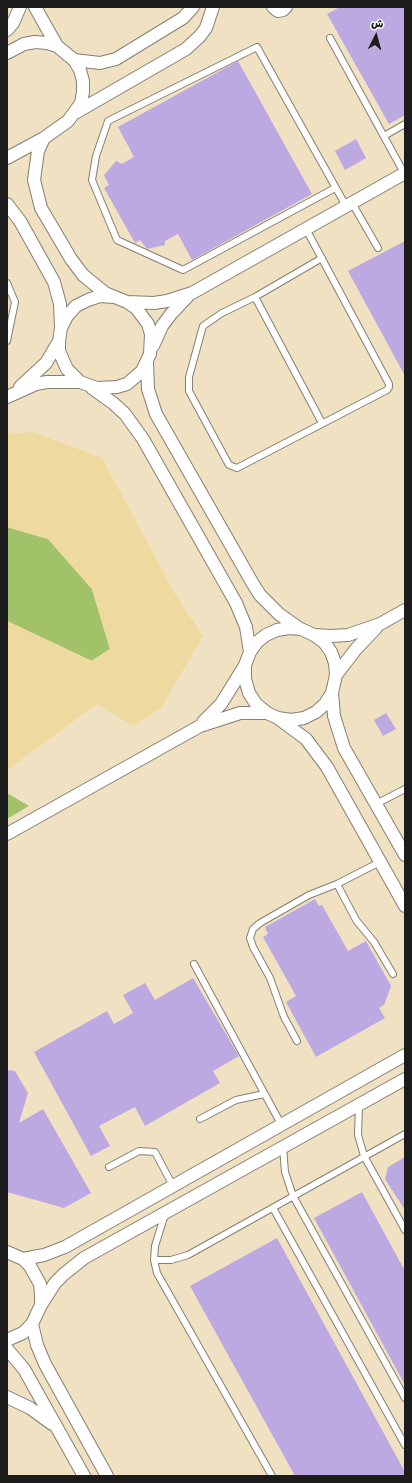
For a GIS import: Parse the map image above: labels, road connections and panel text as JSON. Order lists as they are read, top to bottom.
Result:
{
  "north": "top"
}
